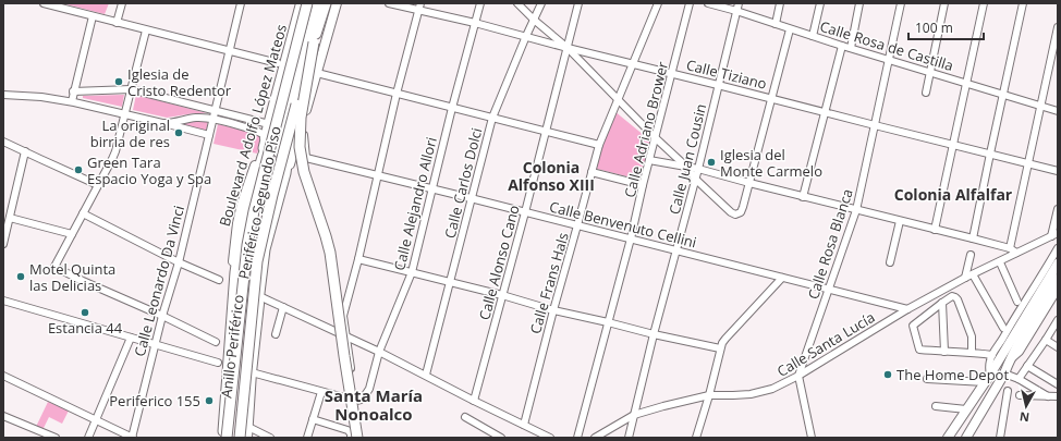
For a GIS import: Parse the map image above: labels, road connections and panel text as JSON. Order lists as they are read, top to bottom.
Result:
{
  "streets": {
    "highway": ["Periférico Segundo Piso", "Anillo Periférico"],
    "main road": ["Boulevard Adolfo López Mateos"],
    "street": [
      "Calle Rosa de Castilla",
      "Calle Tiziano",
      "Calle Adriano Brower",
      "Calle Juan Cousin",
      "Calle Carlos Dolci",
      "Calle Alejandro Allori",
      "Calle Benvenuto Cellini",
      "Calle Rosa Blanca",
      "Calle Alonso Cano",
      "Calle Leonardo Da Vinci",
      "Calle Frans Hals",
      "Calle Santa Lucía"
    ]
  },
  "crossings": [
    ["Calle Rosa de Castilla", "Calle Juan Cousin"],
    ["Calle Rosa de Castilla", "Calle Rosa Blanca"],
    ["Calle Tiziano", "Calle Adriano Brower"],
    ["Calle Tiziano", "Calle Juan Cousin"],
    ["Calle Tiziano", "Calle Carlos Dolci"],
    ["Calle Tiziano", "Calle Alejandro Allori"],
    ["Calle Tiziano", "Calle Rosa Blanca"],
    ["Calle Tiziano", "Calle Alonso Cano"],
    ["Calle Tiziano", "Calle Frans Hals"],
    ["Boulevard Adolfo López Mateos", "Anillo Periférico"],
    ["Calle Adriano Brower", "Calle Benvenuto Cellini"],
    ["Calle Juan Cousin", "Calle Benvenuto Cellini"],
    ["Calle Juan Cousin", "Calle Santa Lucía"],
    ["Calle Carlos Dolci", "Calle Benvenuto Cellini"],
    ["Periférico Segundo Piso", "Anillo Periférico"],
    ["Calle Alejandro Allori", "Calle Benvenuto Cellini"],
    ["Calle Benvenuto Cellini", "Calle Rosa Blanca"],
    ["Calle Benvenuto Cellini", "Calle Alonso Cano"],
    ["Calle Benvenuto Cellini", "Calle Frans Hals"],
    ["Calle Benvenuto Cellini", "Calle Santa Lucía"],
    ["Calle Rosa Blanca", "Calle Santa Lucía"]
  ],
  "districts": ["Colonia Alfonso XIII", "Colonia Alfalfar", "Santa María Nonoalco"],
  "places": [
    "Iglesia de Cristo Redentor",
    "La original birria de res",
    "Iglesia del Monte Carmelo",
    "Green Tara Espacio Yoga y Spa",
    "Motel Quinta las Delicias",
    "Estancia 44",
    "The Home Depot",
    "Periferico 155"
  ],
  "scale_bar": "100 m",
  "north": "bottom"
}
